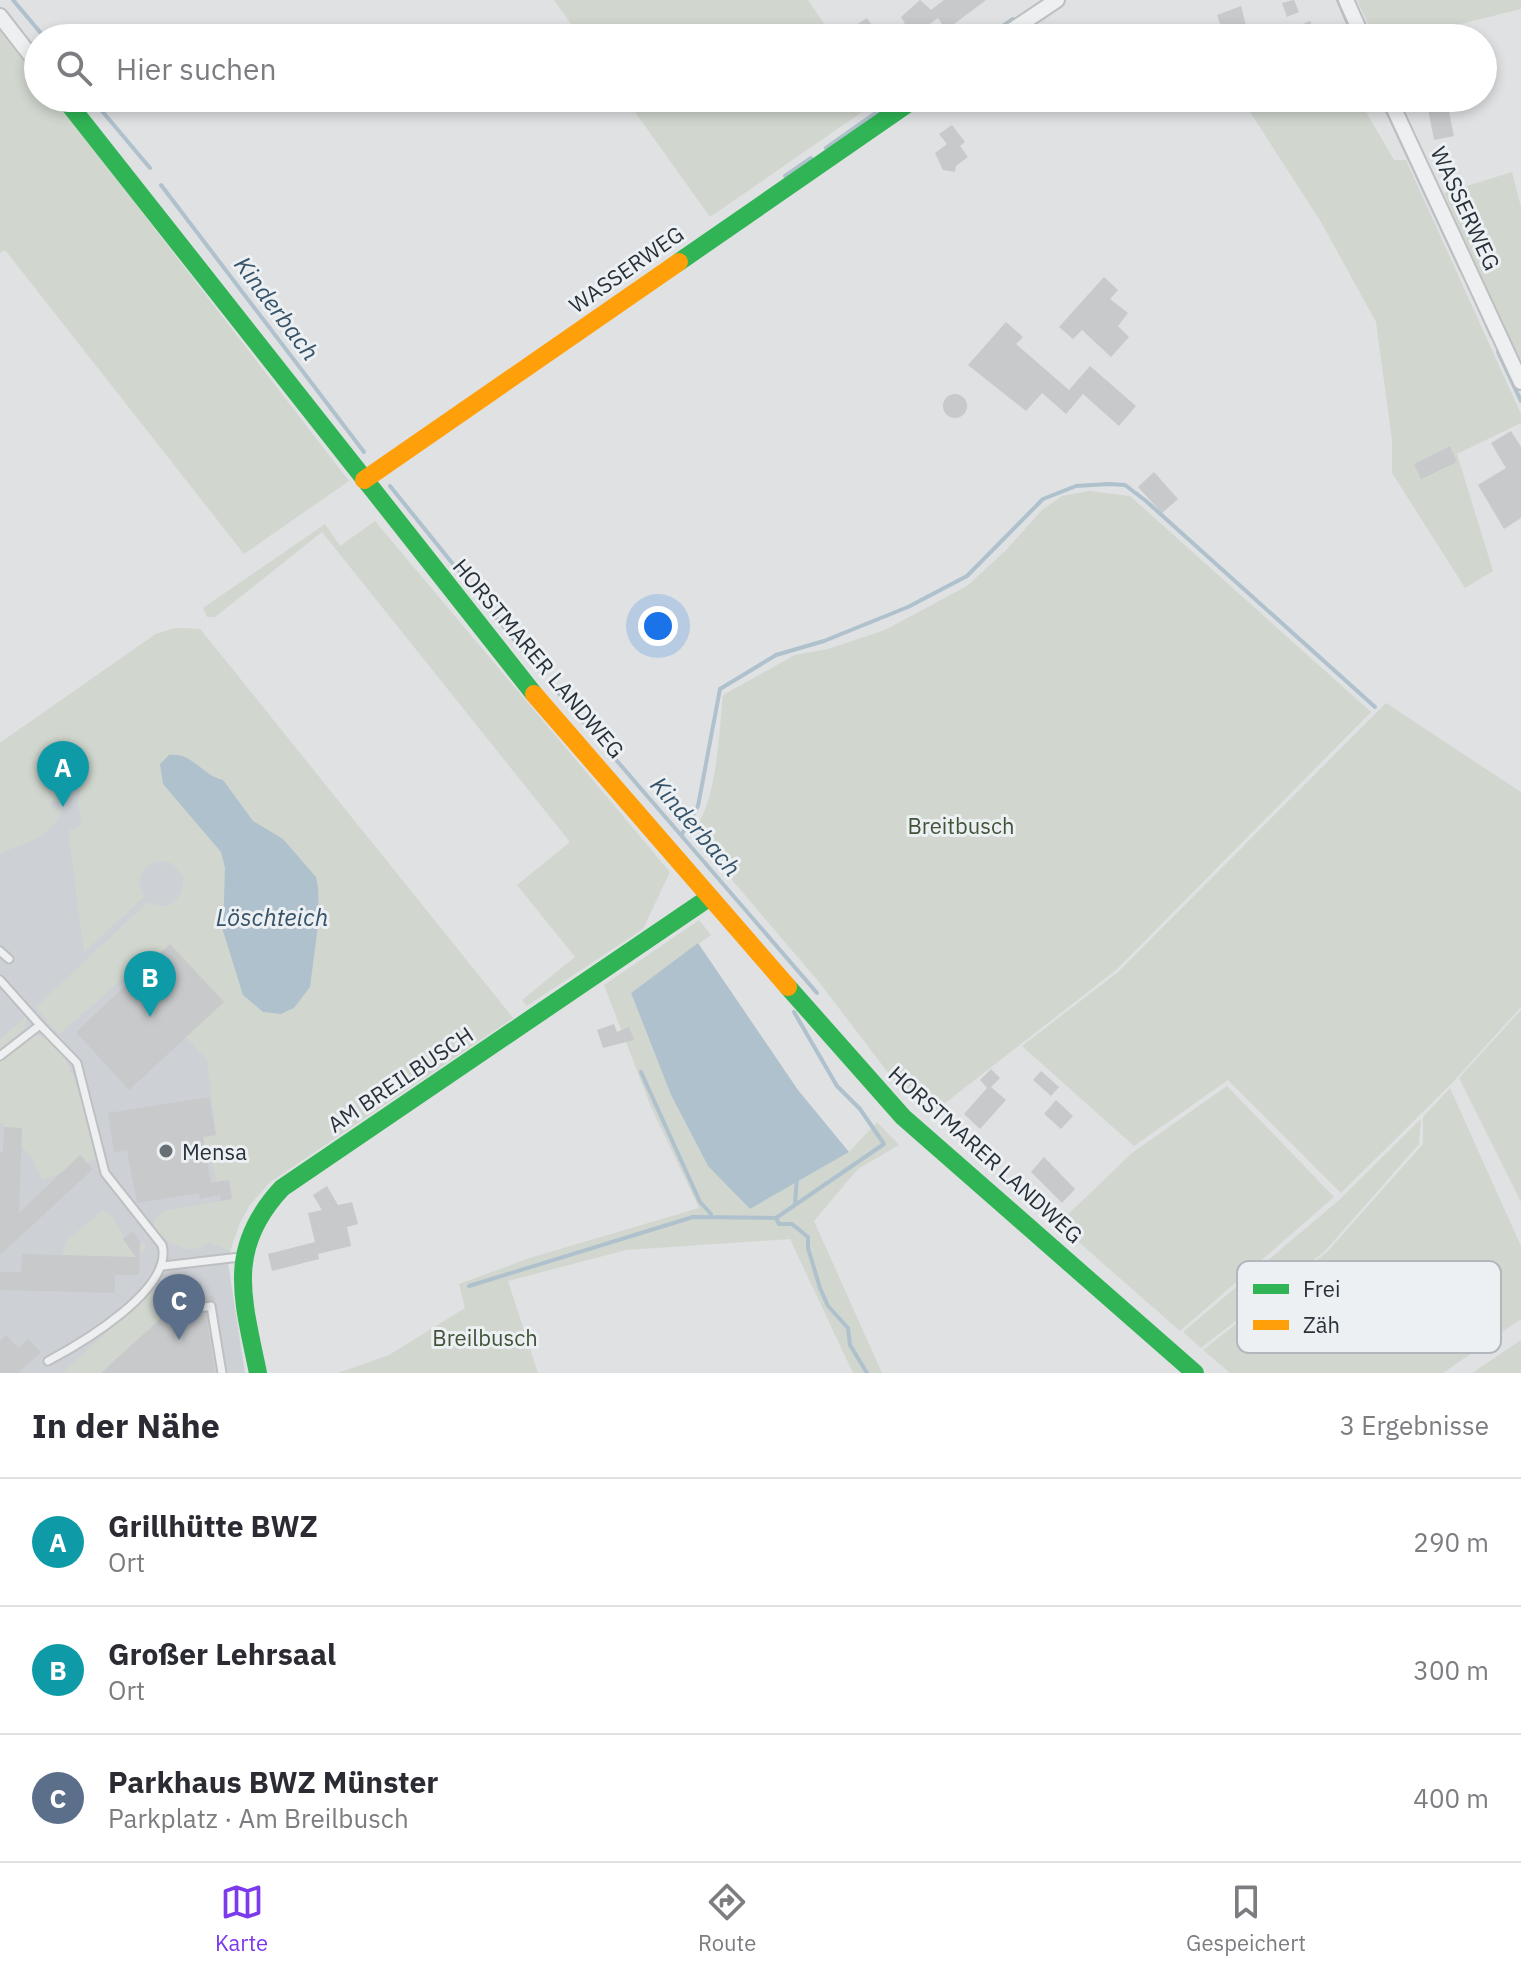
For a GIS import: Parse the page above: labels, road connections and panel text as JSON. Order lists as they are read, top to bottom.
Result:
{
  "streets": {
    "street": ["WASSERWEG", "HORSTMARER LANDWEG", "AM BREILBUSCH"]
  },
  "crossings": [
    ["WASSERWEG", "HORSTMARER LANDWEG"],
    ["HORSTMARER LANDWEG", "AM BREILBUSCH"]
  ],
  "water": ["Kinderbach", "Löschteich"],
  "parks": ["Breitbusch", "Breilbusch"],
  "places": ["Mensa"],
  "legend": ["Frei", "Zäh"],
  "page": {
    "search": "Hier suchen",
    "pins": ["A", "B", "C"],
    "heading": ["In der Nähe", "3 Ergebnisse"],
    "list": [
      {
        "mark": "A",
        "name": "Grillhütte BWZ",
        "note": "Ort",
        "value": "290 m"
      },
      {
        "mark": "B",
        "name": "Großer Lehrsaal",
        "note": "Ort",
        "value": "300 m"
      },
      {
        "mark": "C",
        "name": "Parkhaus BWZ Münster",
        "note": "Parkplatz · Am Breilbusch",
        "value": "400 m"
      }
    ],
    "nav": ["Karte", "Route", "Gespeichert"]
  }
}
